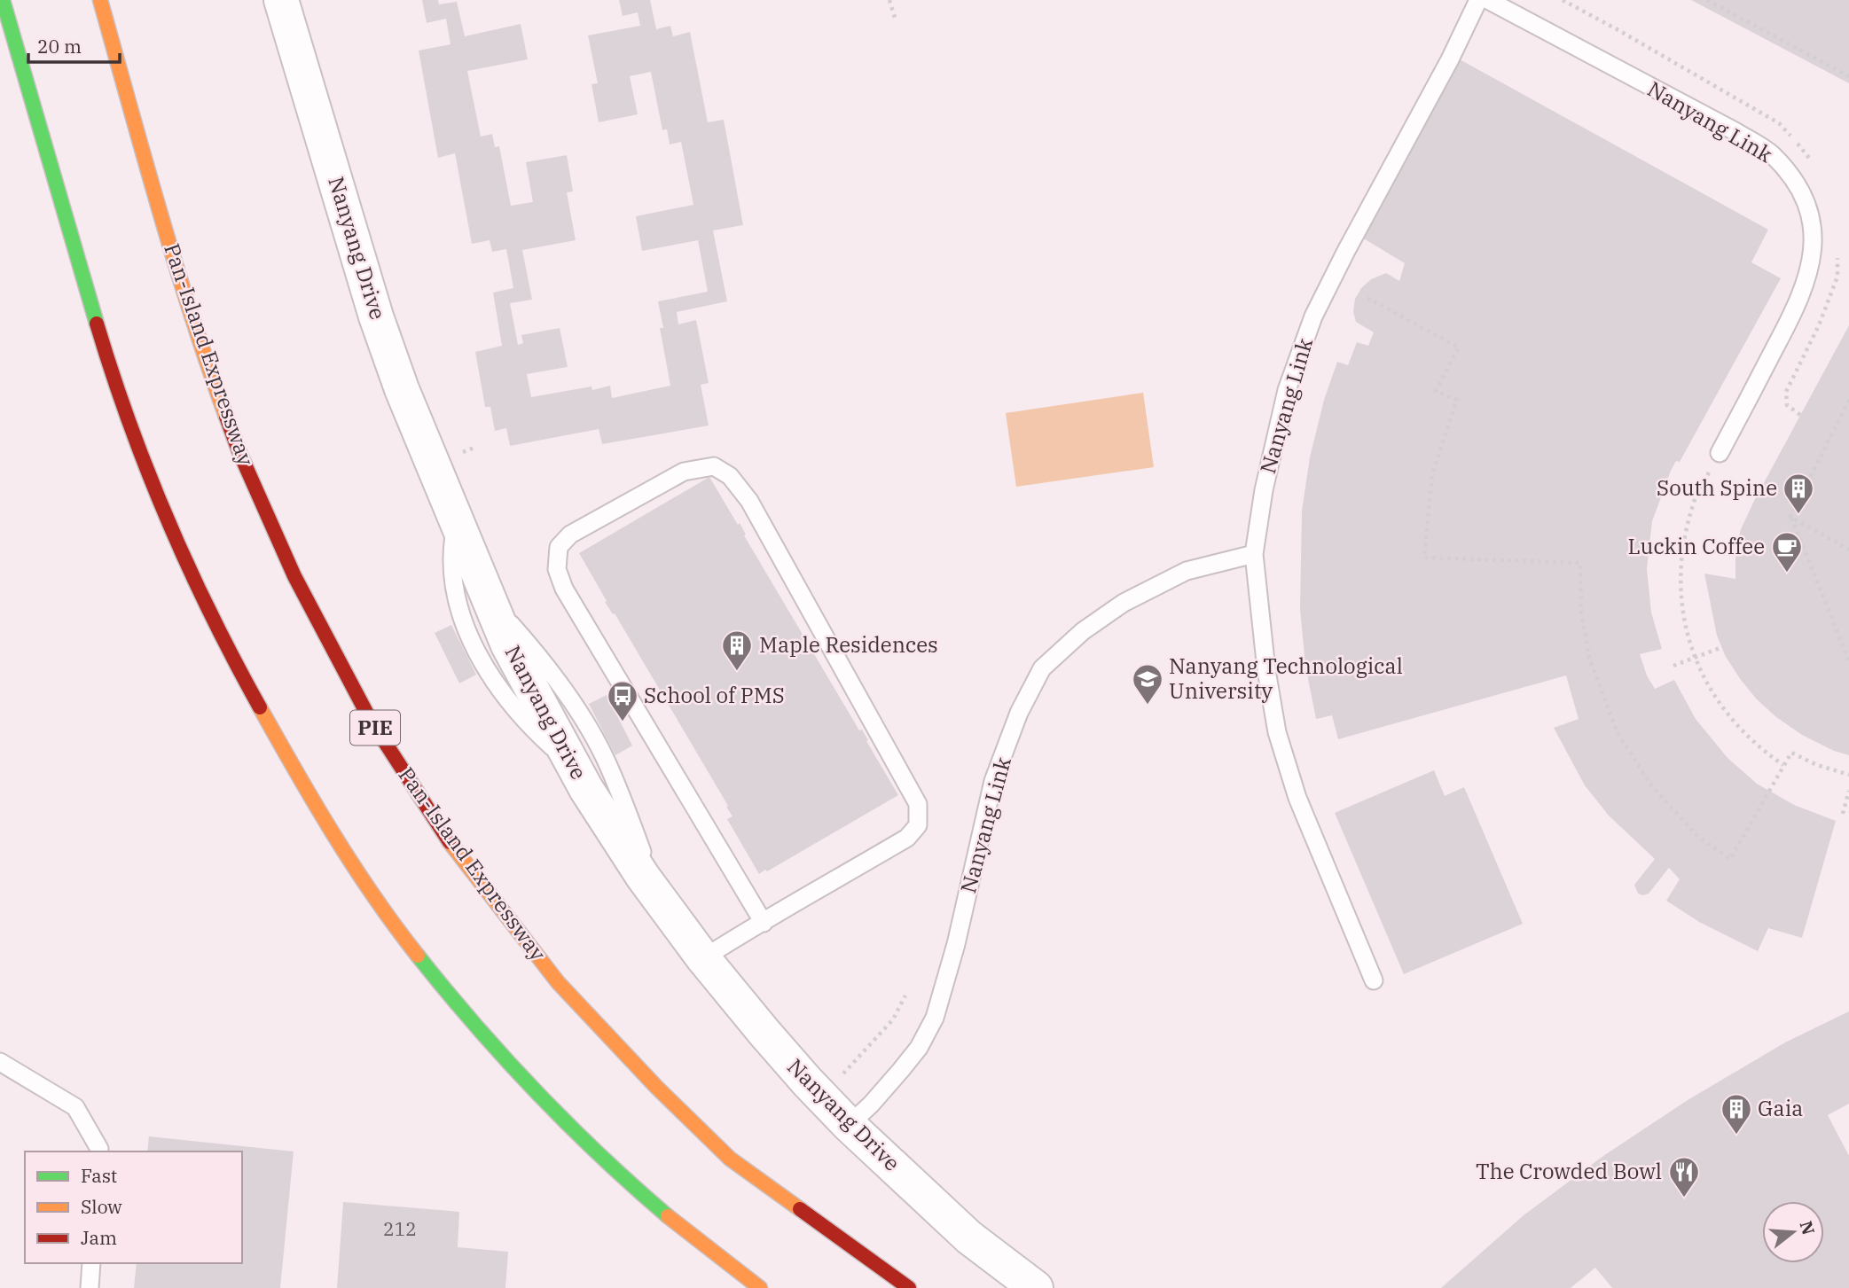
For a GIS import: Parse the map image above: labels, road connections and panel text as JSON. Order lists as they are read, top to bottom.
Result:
{
  "streets": {
    "highway": ["Pan-Island Expressway", "PIE"],
    "street": ["Nanyang Drive"],
    "lane": ["Nanyang Link"]
  },
  "crossings": [
    ["Nanyang Link", "Nanyang Drive"]
  ],
  "places": {
    "building": ["South Spine", "Maple Residences", "Gaia"],
    "cafe": ["Luckin Coffee"],
    "school or university": ["Nanyang Technological University"],
    "bus stop": ["School of PMS"],
    "restaurant": ["The Crowded Bowl"]
  },
  "house_numbers": ["212"],
  "legend": ["Fast", "Slow", "Jam"],
  "scale_bar": "20 m",
  "north": "right"
}
